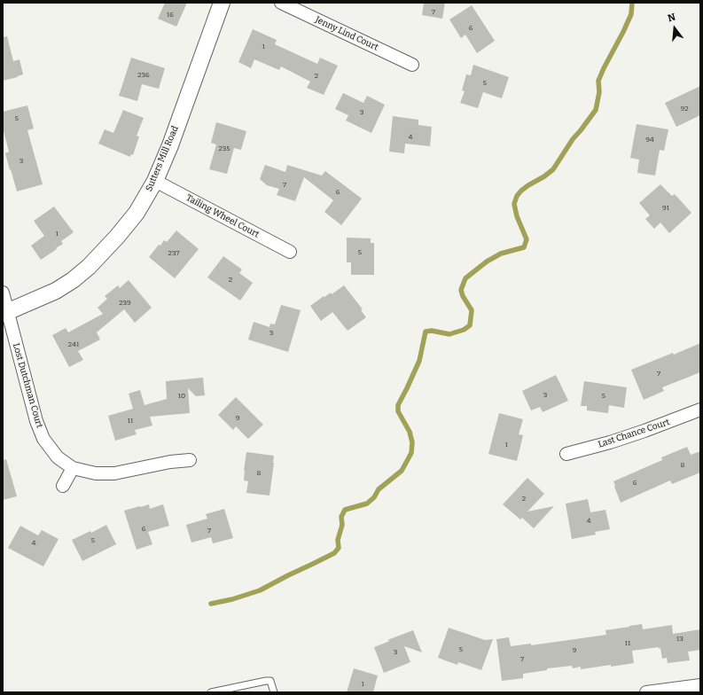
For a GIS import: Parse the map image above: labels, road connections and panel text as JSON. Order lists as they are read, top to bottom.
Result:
{
  "streets": {
    "street": [
      "Jenny Lind Court",
      "Sutters Mill Road",
      "Tailing Wheel Court",
      "Lost Dutchman Court",
      "Last Chance Court"
    ]
  },
  "crossings": [
    ["Sutters Mill Road", "Tailing Wheel Court"],
    ["Sutters Mill Road", "Lost Dutchman Court"]
  ],
  "house_numbers": [
    "7",
    "16",
    "6",
    "1",
    "236",
    "2",
    "5",
    "92",
    "3",
    "5",
    "4",
    "94",
    "235",
    "3",
    "7",
    "6",
    "91",
    "1",
    "5",
    "237",
    "2",
    "239",
    "3",
    "241",
    "7",
    "3",
    "10",
    "5",
    "9",
    "11",
    "1",
    "8",
    "8",
    "6",
    "2",
    "4",
    "6",
    "7",
    "5",
    "4",
    "13",
    "11",
    "5",
    "9",
    "3",
    "7",
    "1"
  ],
  "north": "top"
}
